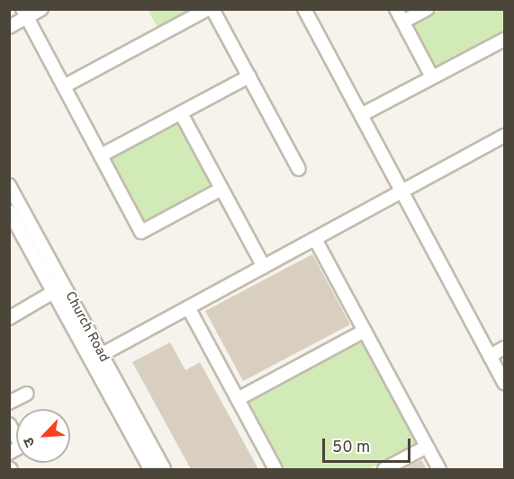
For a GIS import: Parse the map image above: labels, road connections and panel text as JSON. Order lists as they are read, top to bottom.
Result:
{
  "streets": {
    "street": ["Church Road"]
  },
  "scale_bar": "50 m",
  "north": "bottom left"
}
